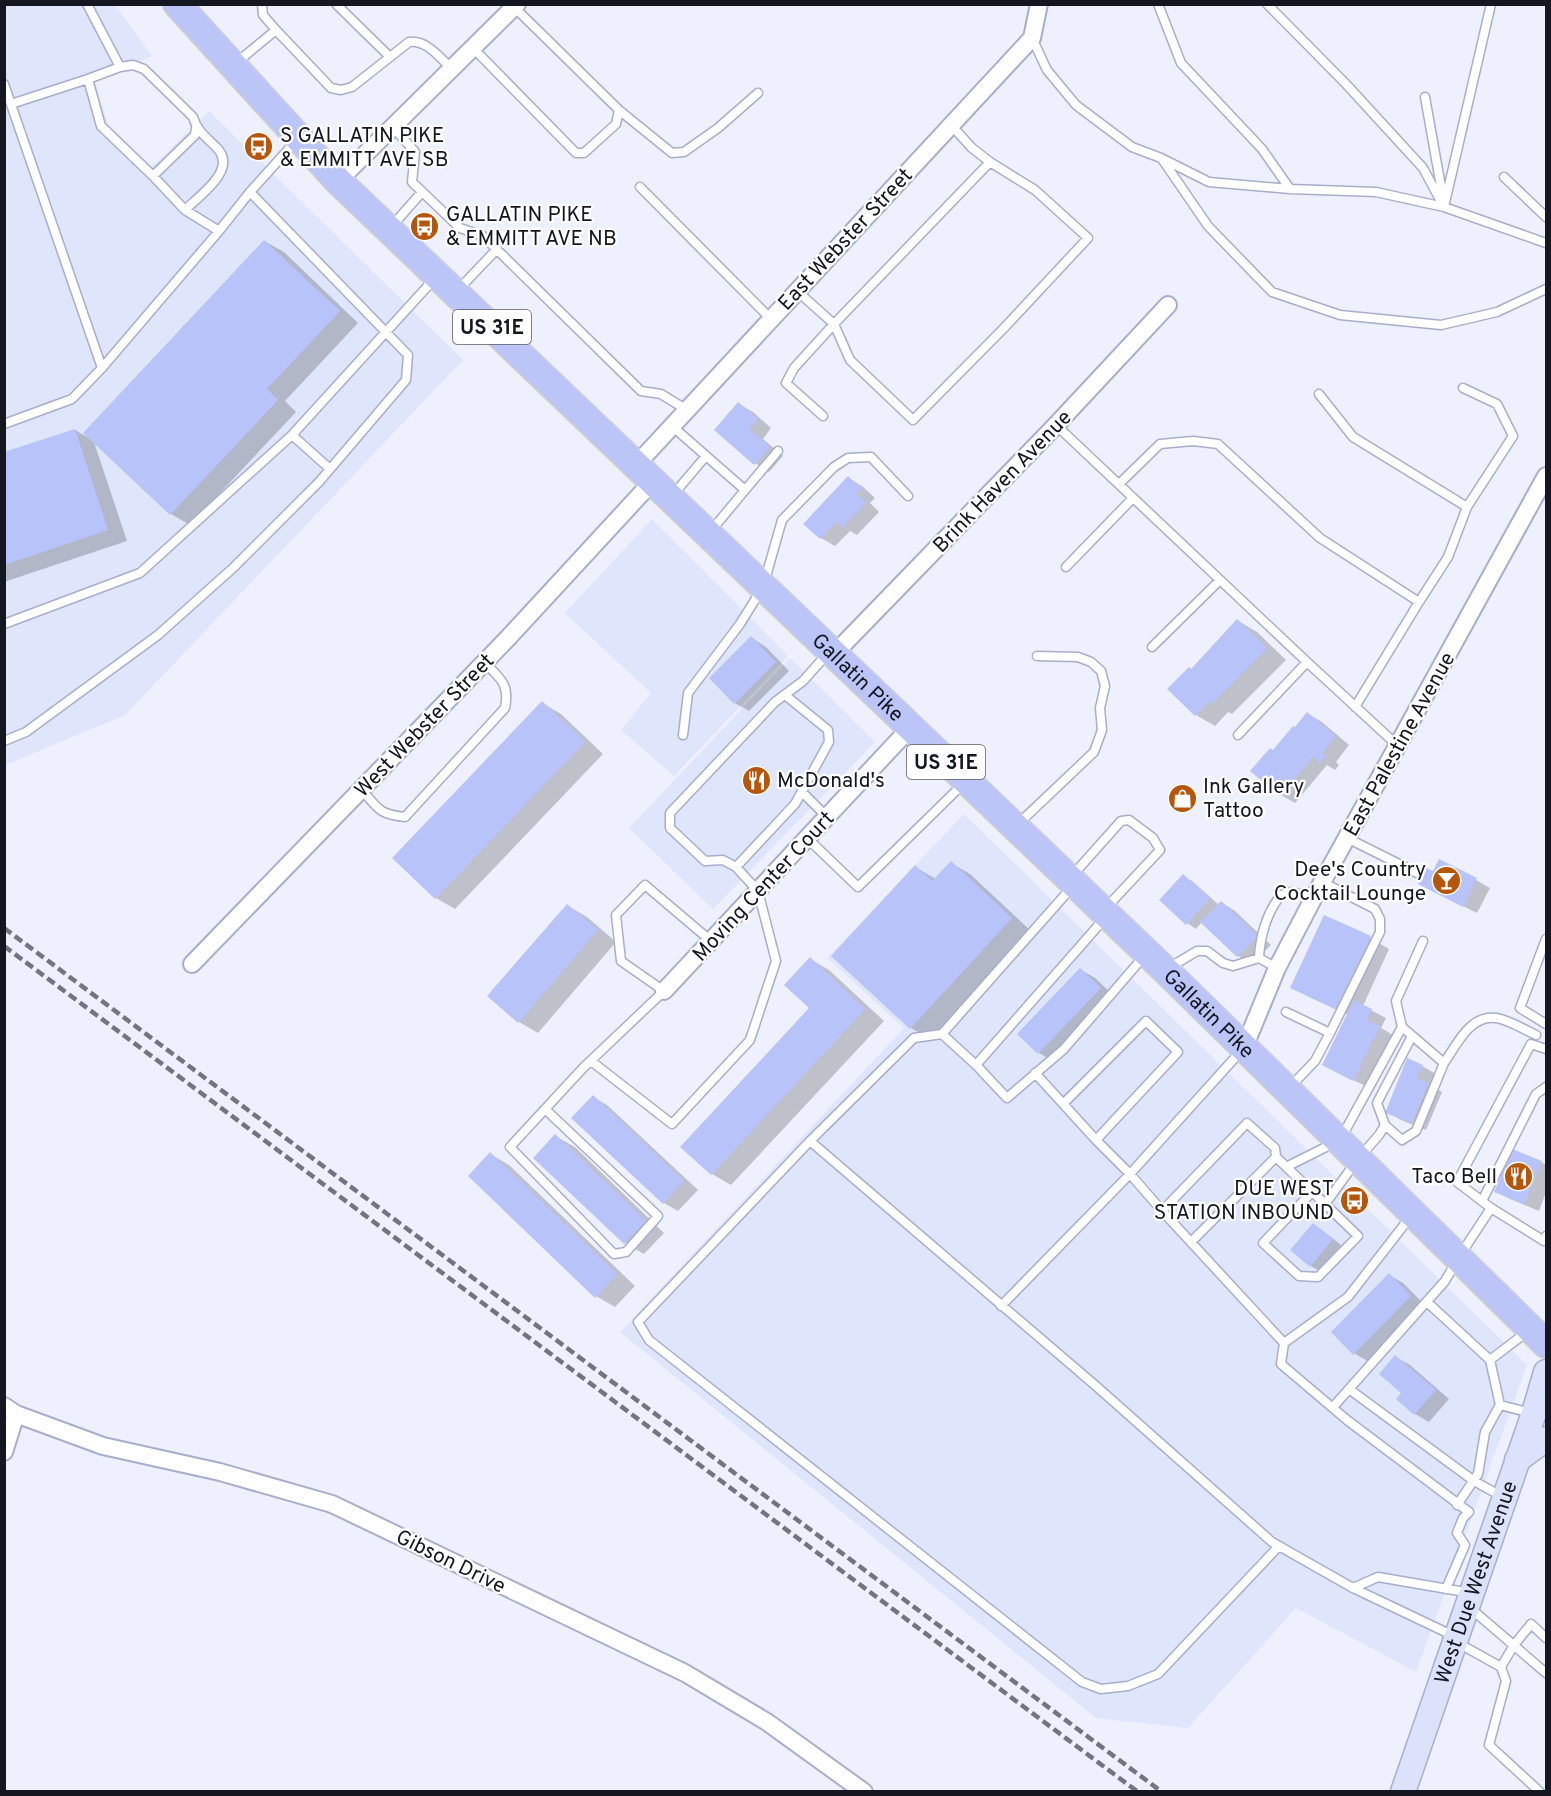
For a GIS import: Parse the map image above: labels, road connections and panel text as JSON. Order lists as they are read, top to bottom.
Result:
{
  "streets": {
    "main road": ["US 31E", "Gallatin Pike", "West Due West Avenue"],
    "street": [
      "East Webster Street",
      "Brink Haven Avenue",
      "West Webster Street",
      "East Palestine Avenue",
      "Moving Center Court",
      "Gibson Drive"
    ]
  },
  "crossings": [
    ["East Webster Street", "Gallatin Pike"],
    ["East Webster Street", "West Webster Street"],
    ["Brink Haven Avenue", "Gallatin Pike"],
    ["Gallatin Pike", "West Webster Street"],
    ["Gallatin Pike", "East Palestine Avenue"],
    ["Gallatin Pike", "Moving Center Court"]
  ],
  "places": {
    "bus stop": ["S GALLATIN PIKE & EMMITT AVE SB", "GALLATIN PIKE & EMMITT AVE NB", "DUE WEST STATION INBOUND"],
    "restaurant": ["McDonald's", "Taco Bell"],
    "shop": ["Ink Gallery Tattoo"],
    "bar": ["Dee's Country Cocktail Lounge"]
  }
}
